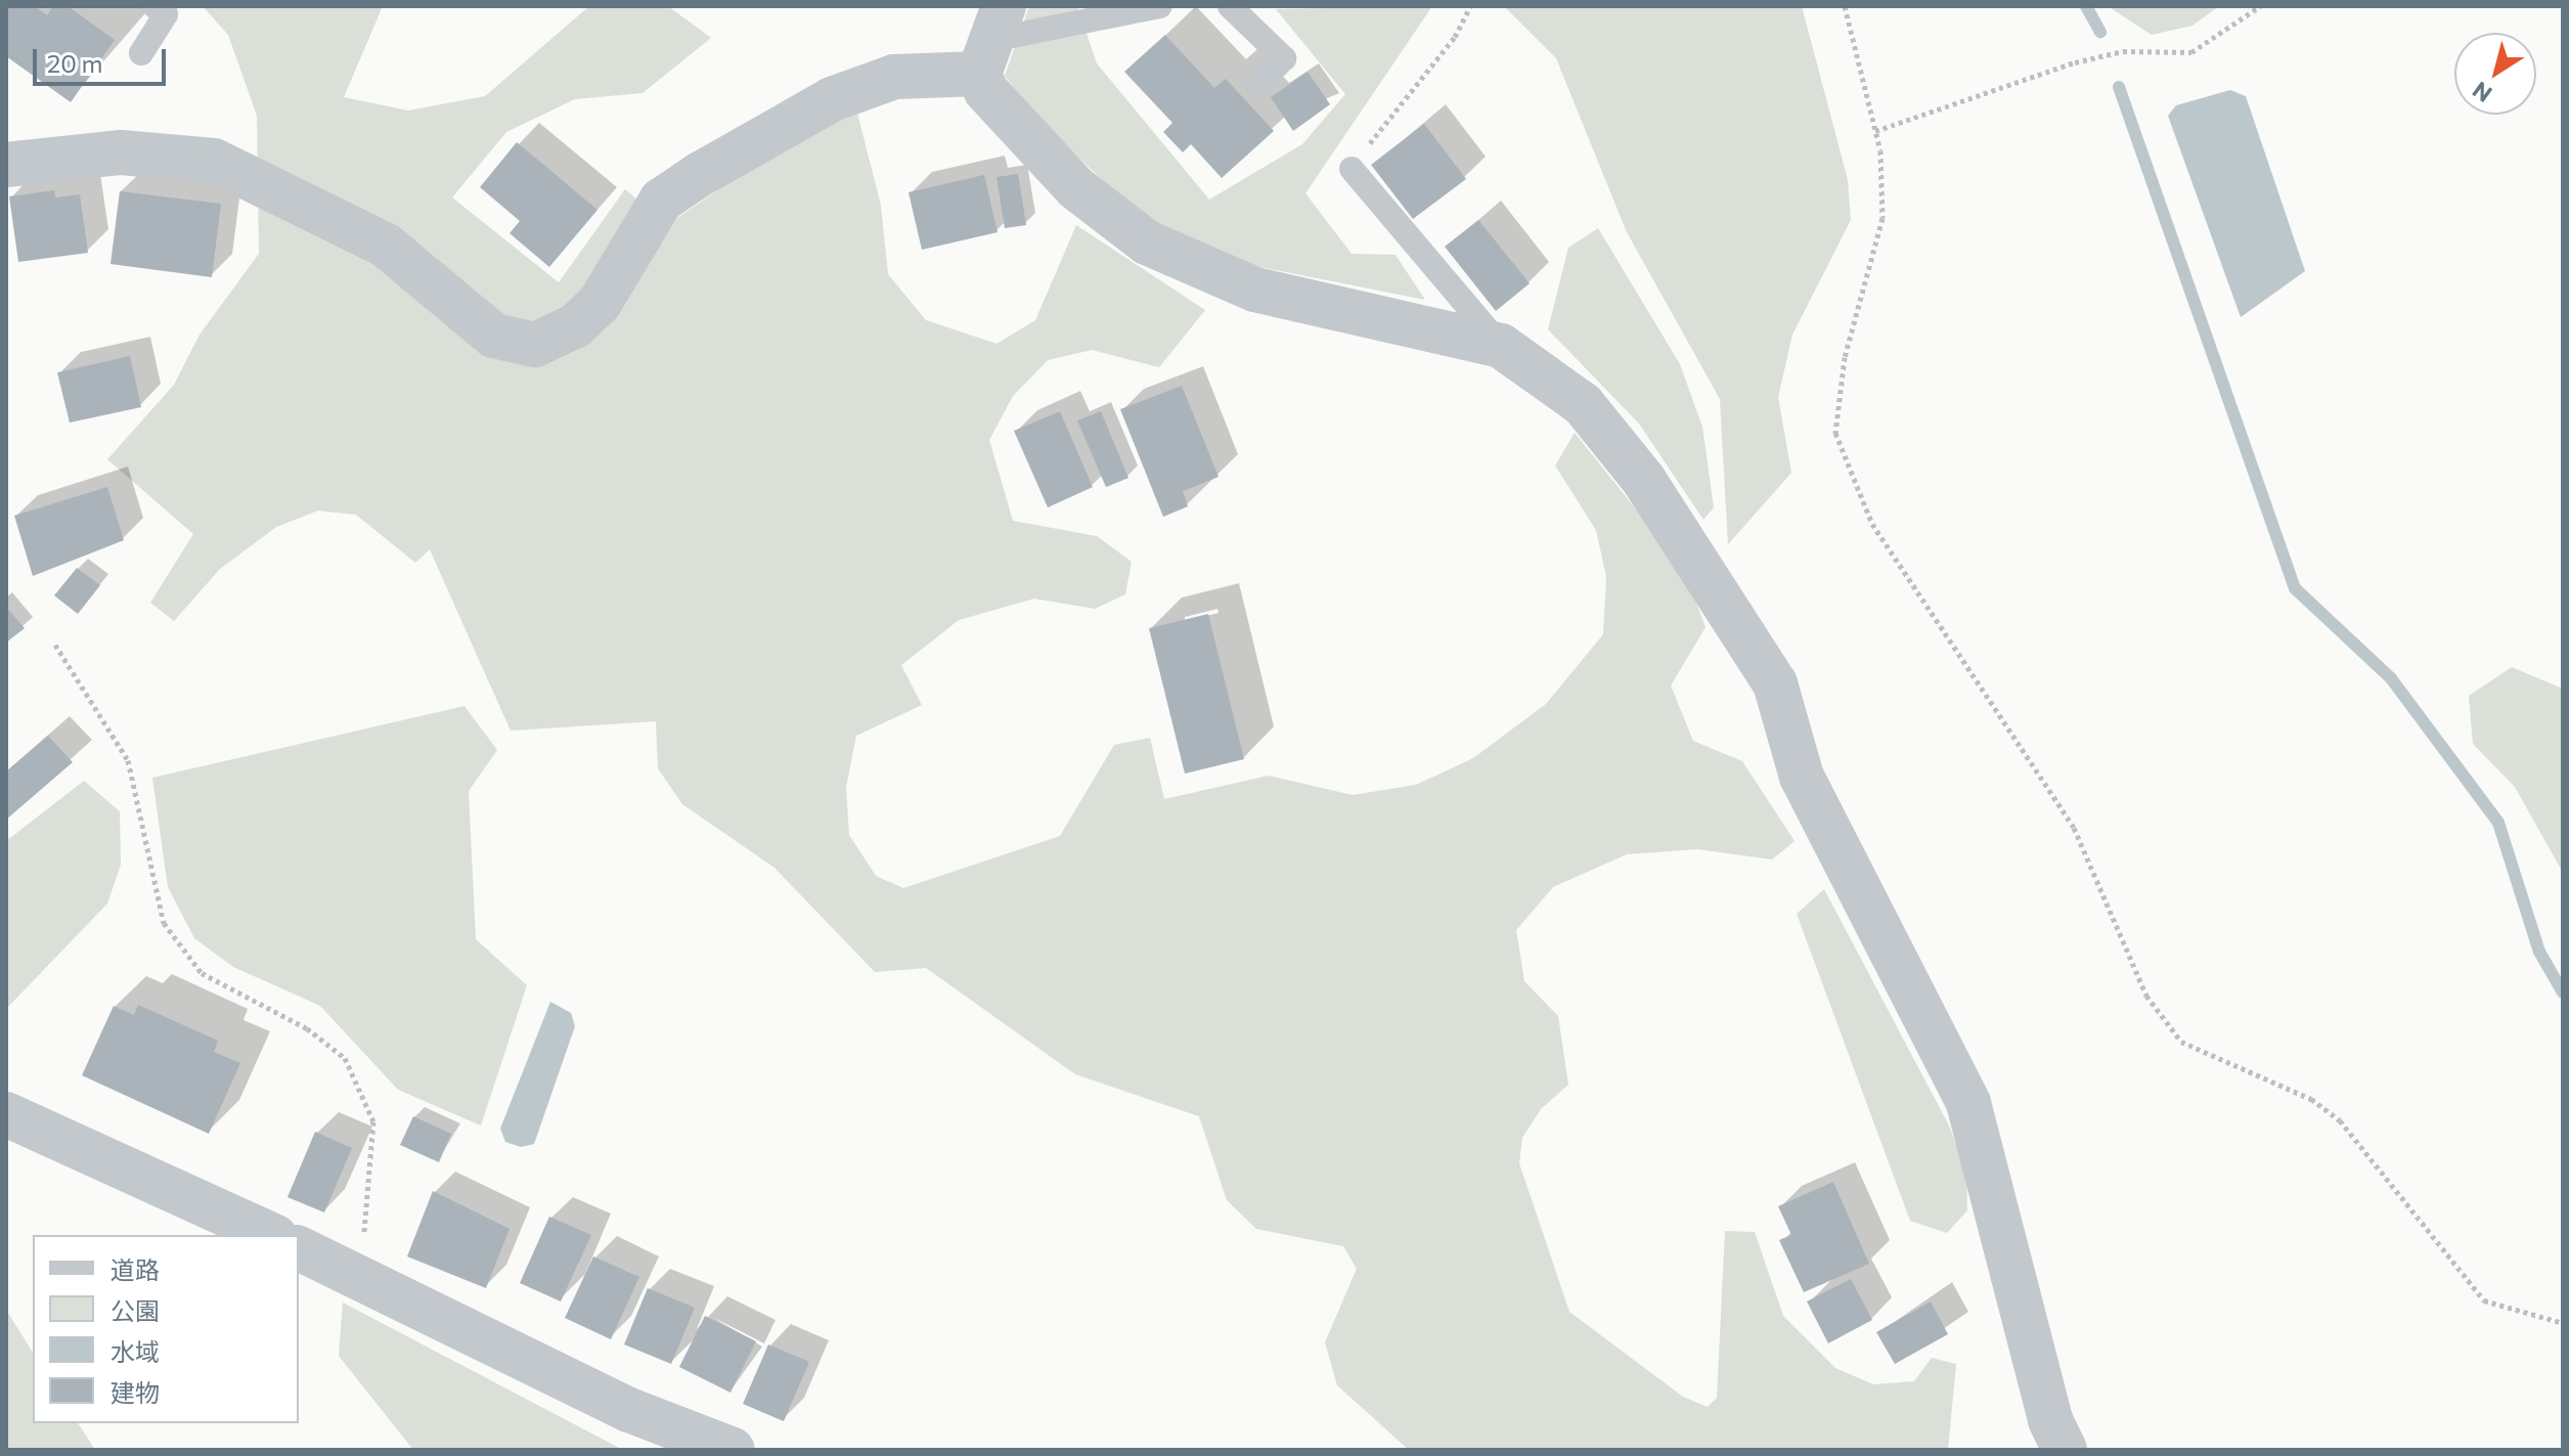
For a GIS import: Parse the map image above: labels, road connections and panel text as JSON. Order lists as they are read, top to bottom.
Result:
{
  "legend": [
    "道路",
    "公園",
    "水域",
    "建物"
  ],
  "scale_bar": "20 m",
  "north": "bottom left"
}
